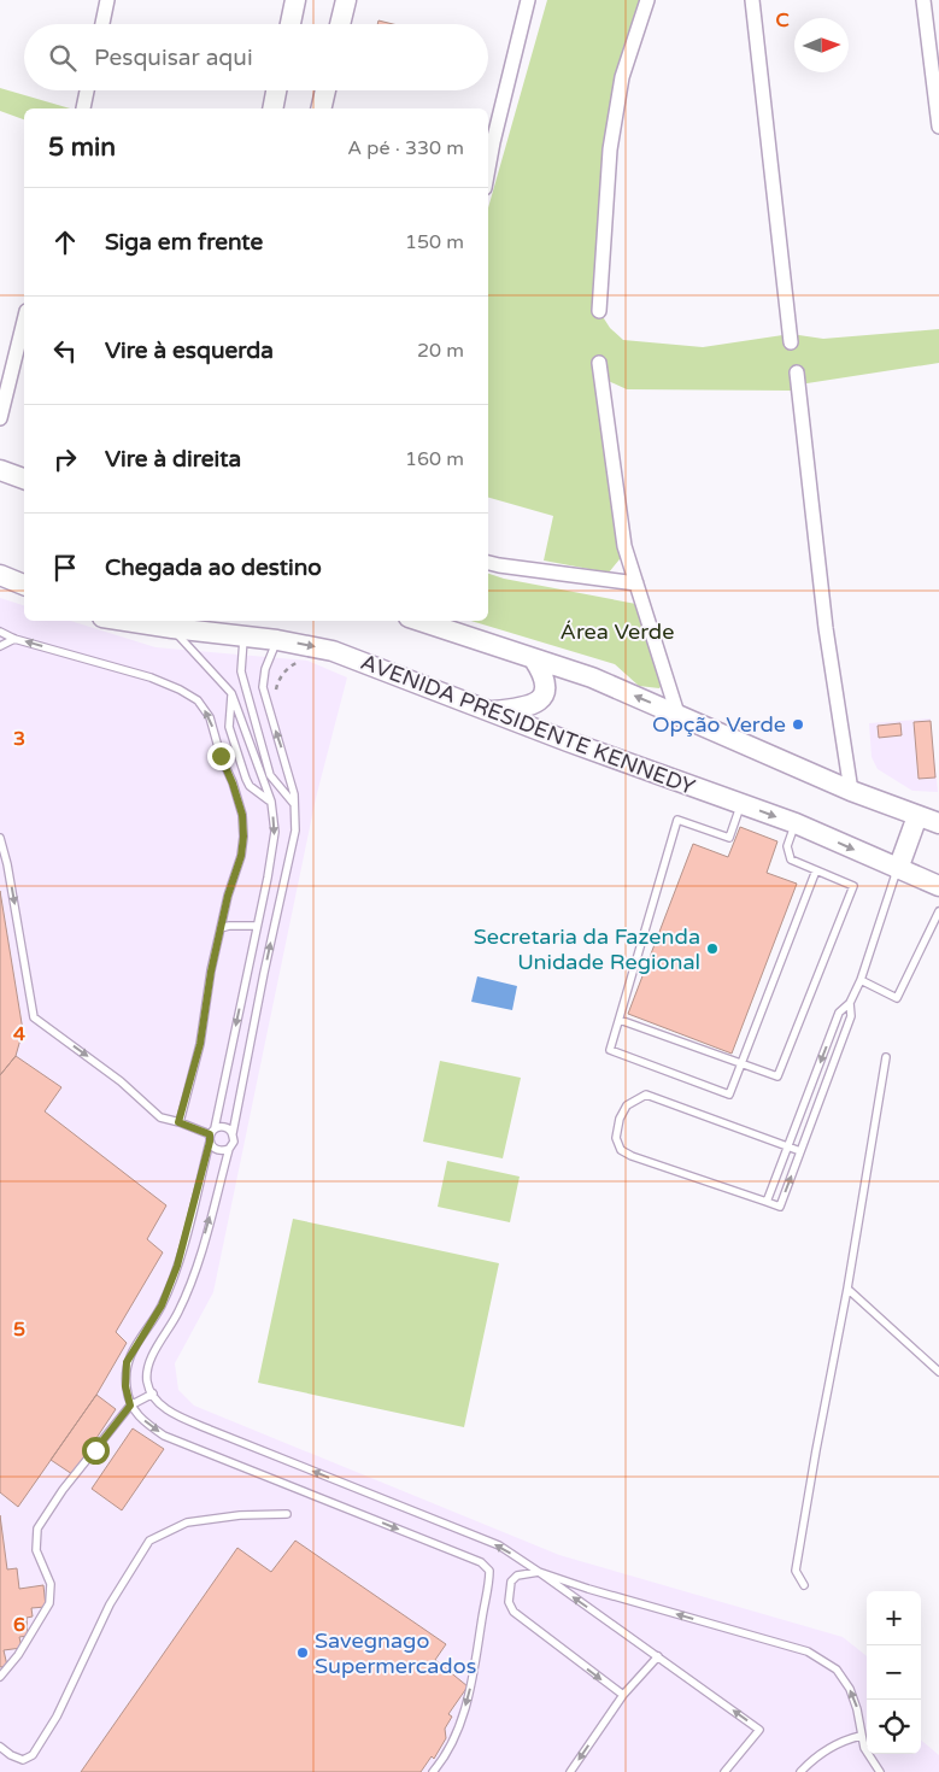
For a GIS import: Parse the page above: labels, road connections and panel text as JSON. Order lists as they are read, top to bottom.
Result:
{
  "streets": {
    "main road": ["AVENIDA PRESIDENTE KENNEDY"]
  },
  "parks": ["Área Verde"],
  "places": ["Opção Verde", "Secretaria da Fazenda Unidade Regional", "Savegnago Supermercados"],
  "north": "right",
  "page": {
    "search": "Pesquisar aqui",
    "heading": ["5 min", "A pé · 330 m"],
    "list": [
      ["Siga em frente", "150 m"],
      ["Vire à esquerda", "20 m"],
      ["Vire à direita", "160 m"],
      "Chegada ao destino"
    ],
    "map_buttons": ["+", "−"]
  },
  "grid": {
    "columns": ["C"],
    "rows": [
      "3",
      "4",
      "5",
      "6"
    ]
  }
}
